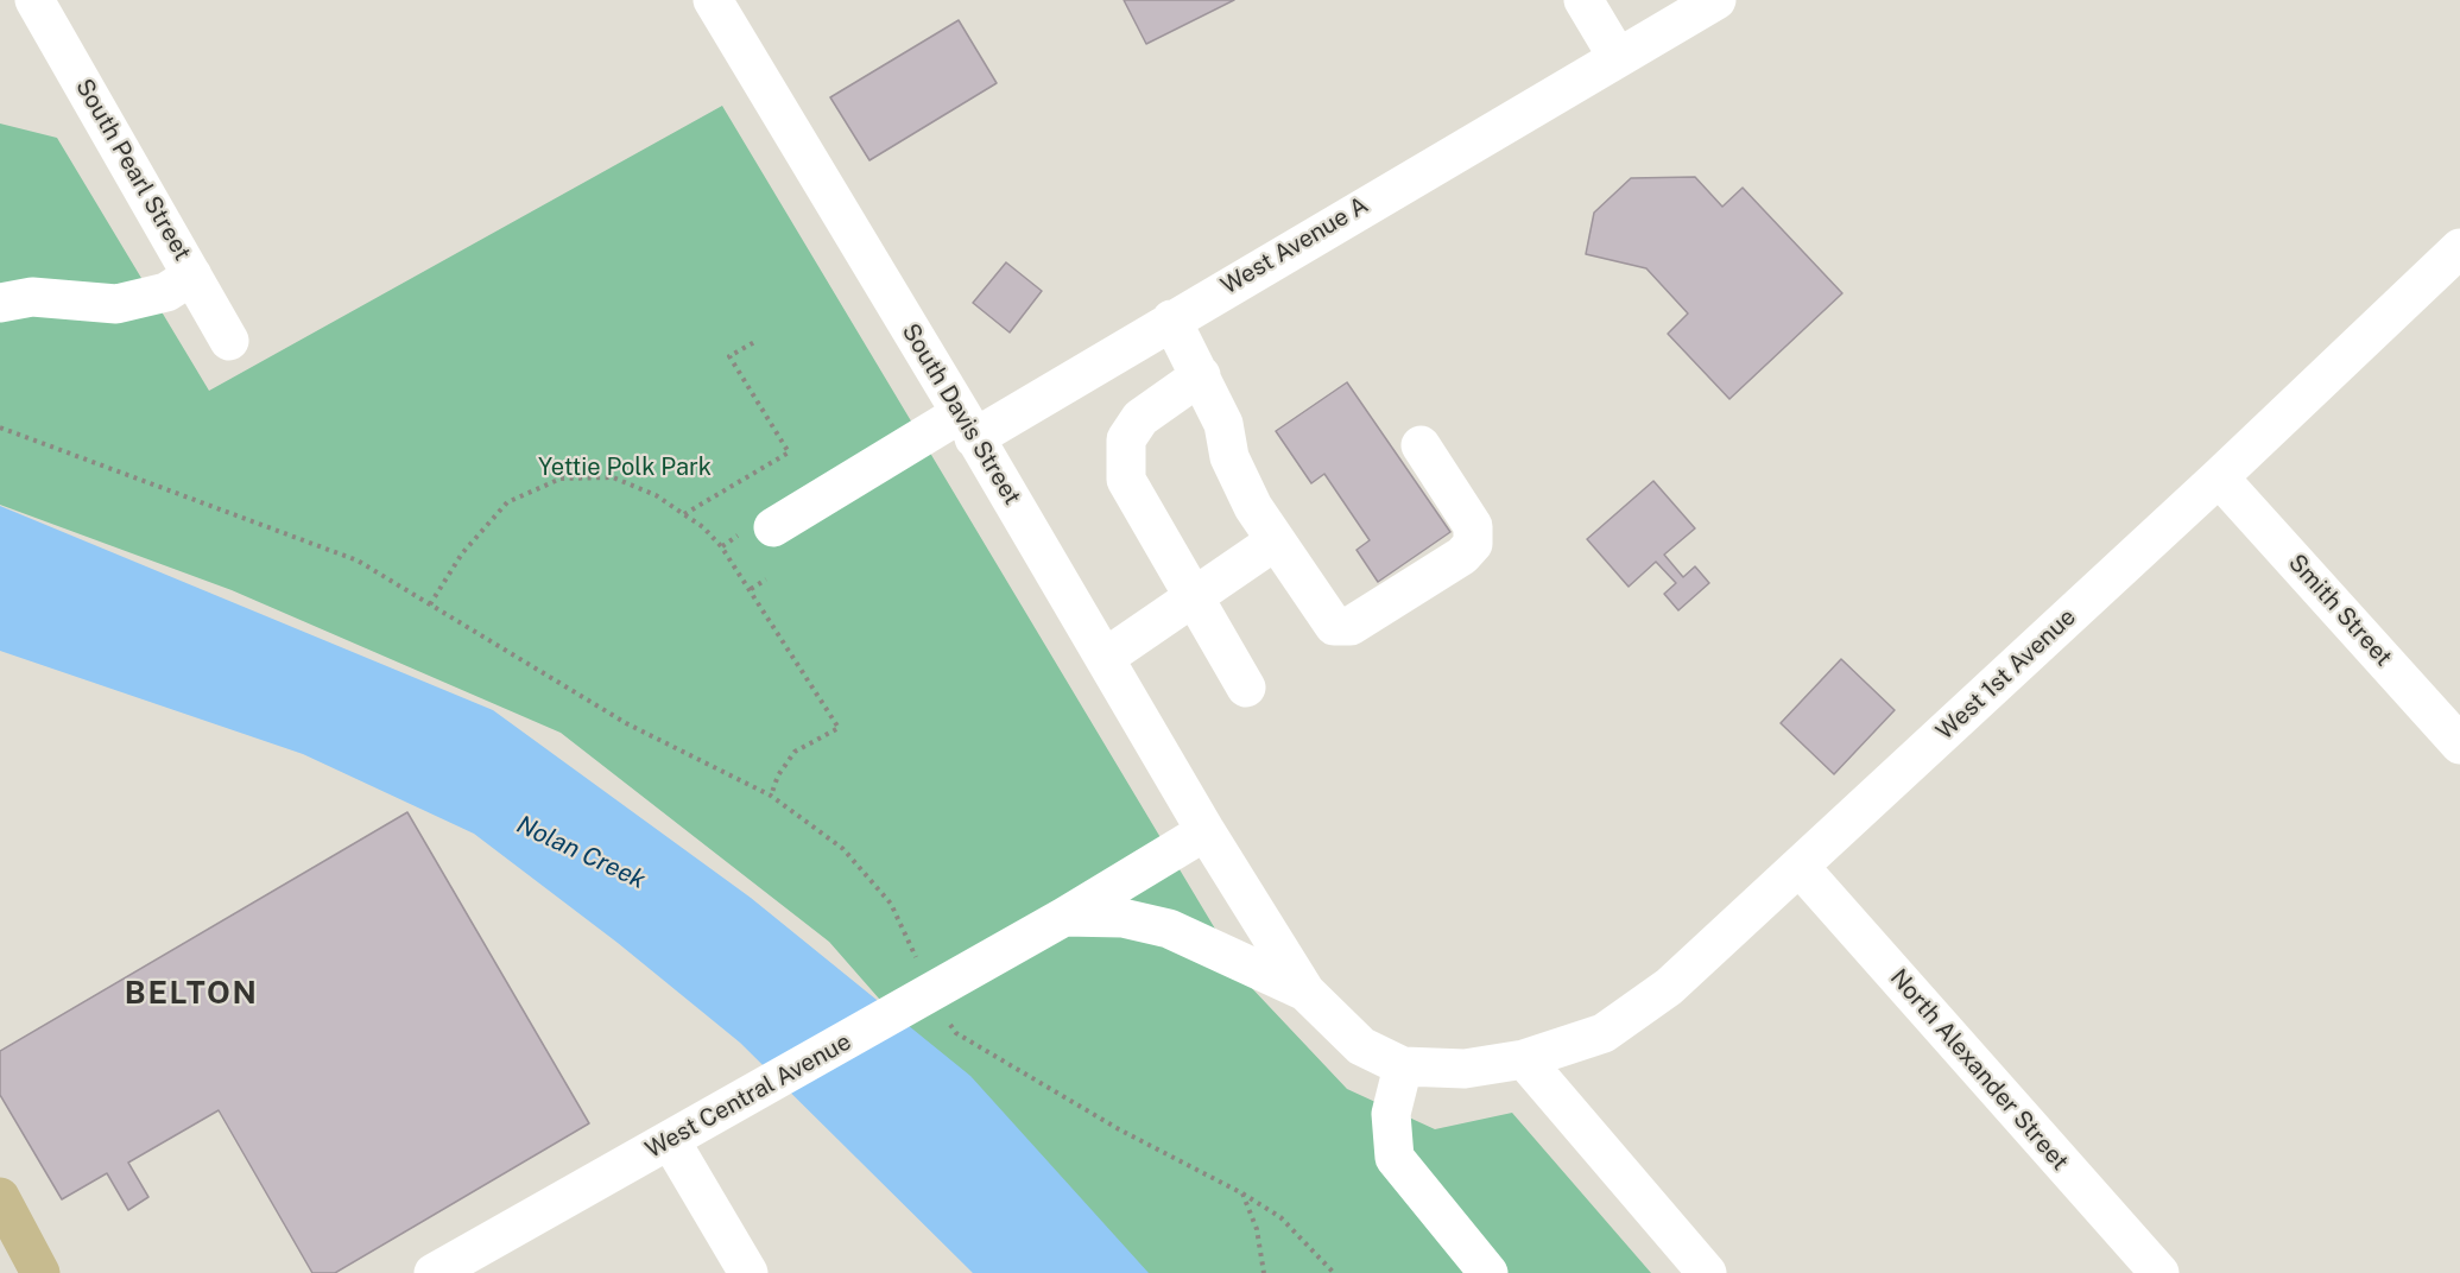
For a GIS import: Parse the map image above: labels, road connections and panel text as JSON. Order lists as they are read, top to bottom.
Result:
{
  "streets": {
    "street": [
      "South Pearl Street",
      "West Avenue A",
      "South Davis Street",
      "Smith Street",
      "West 1st Avenue",
      "North Alexander Street",
      "West Central Avenue"
    ]
  },
  "crossings": [
    ["West Avenue A", "South Davis Street"],
    ["South Davis Street", "West Central Avenue"],
    ["Smith Street", "West 1st Avenue"],
    ["West 1st Avenue", "North Alexander Street"]
  ],
  "districts": ["BELTON"],
  "water": ["Nolan Creek"],
  "parks": ["Yettie Polk Park"]
}
